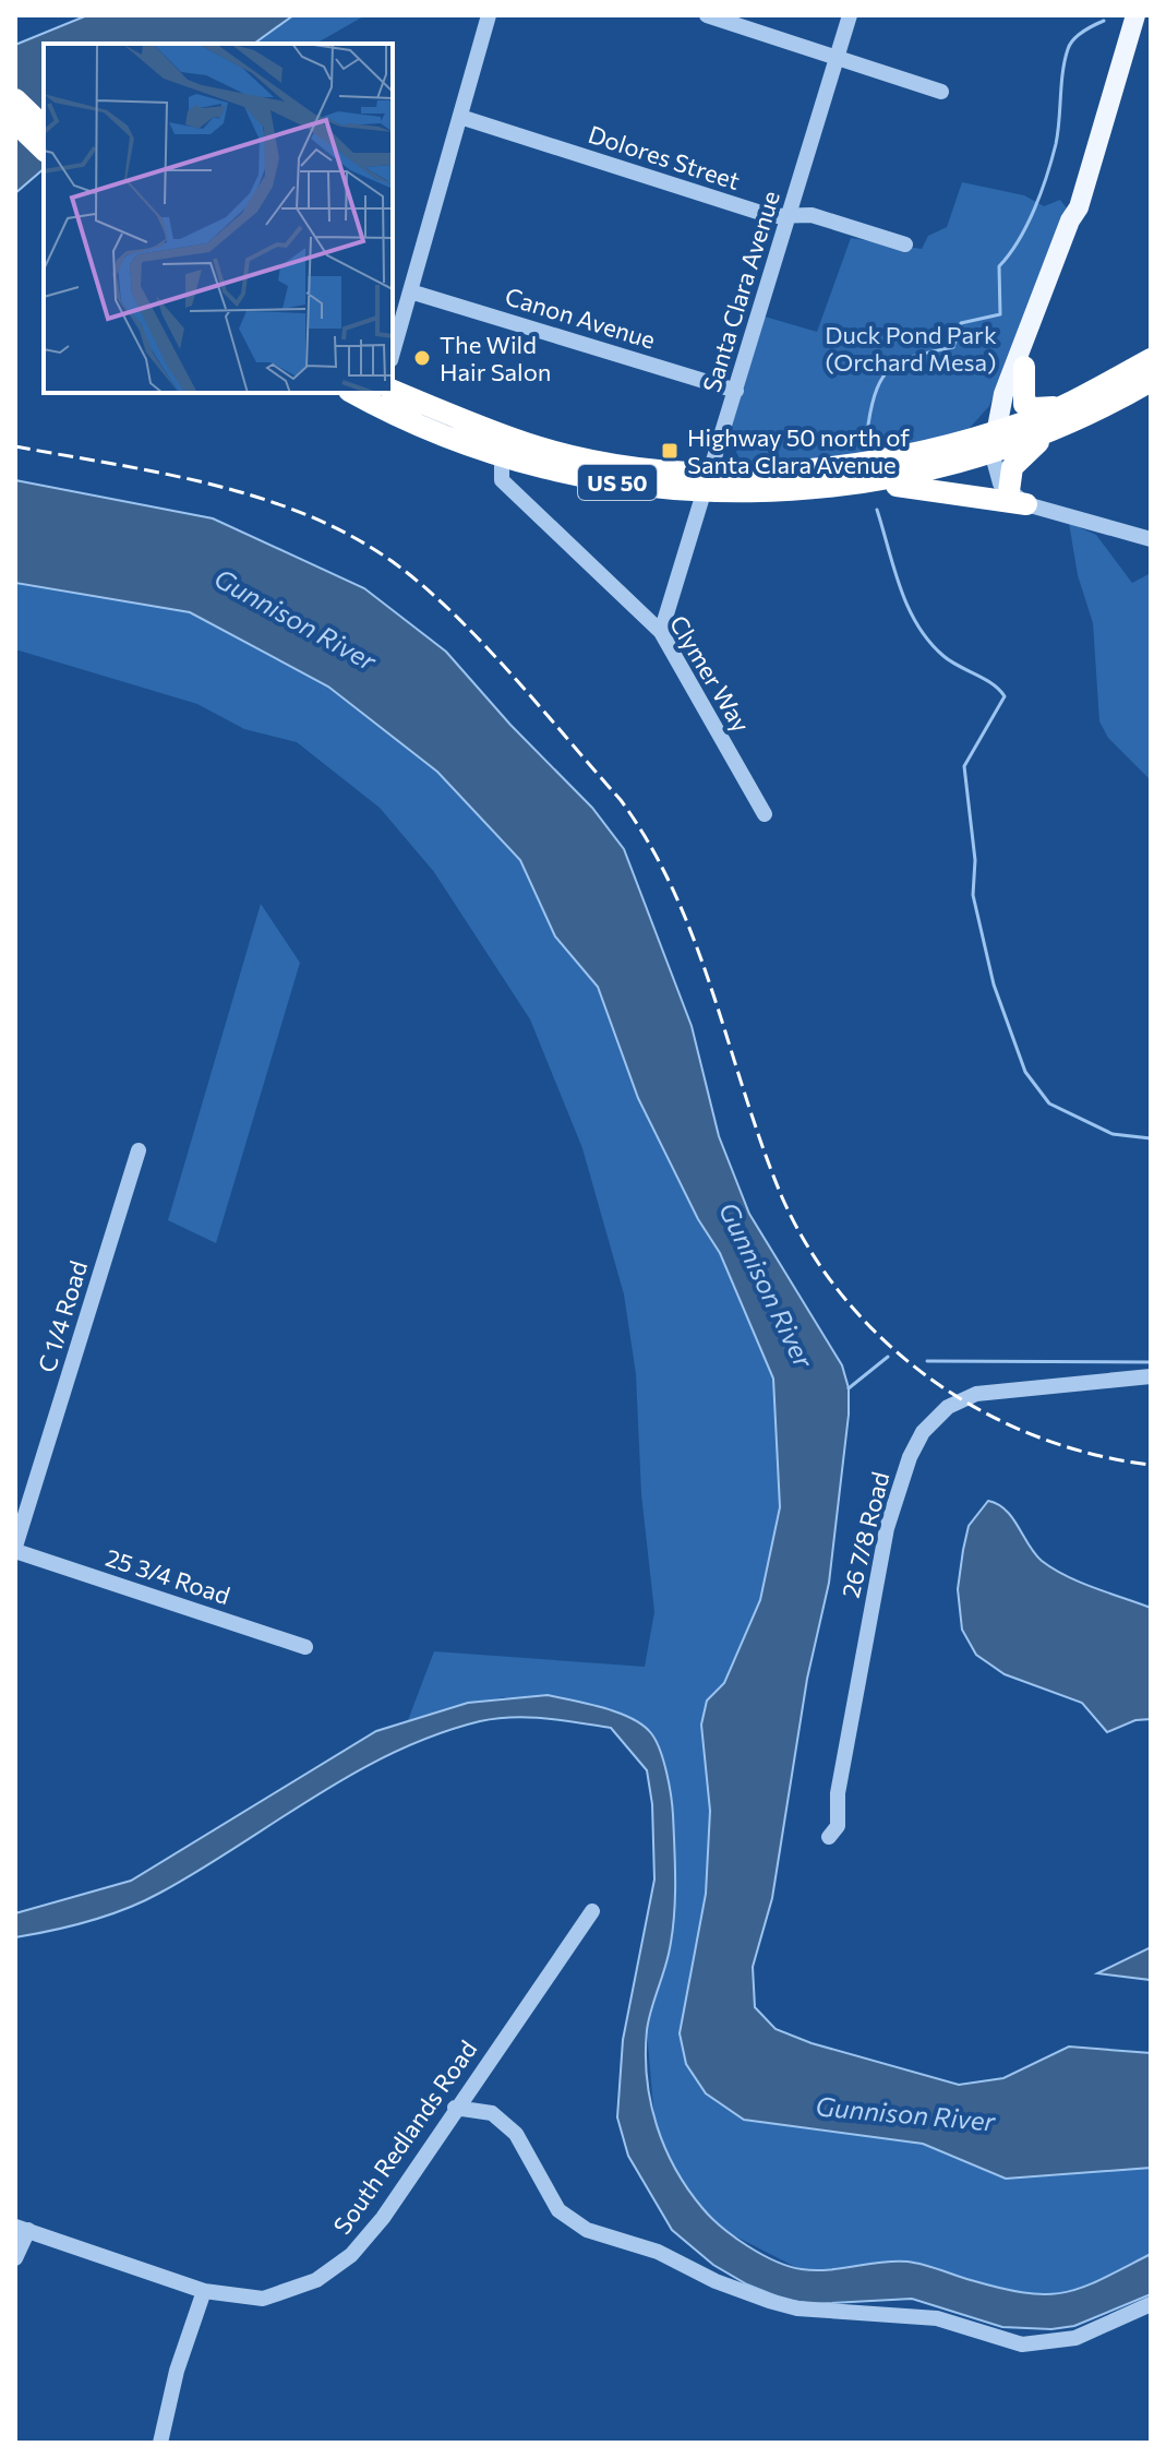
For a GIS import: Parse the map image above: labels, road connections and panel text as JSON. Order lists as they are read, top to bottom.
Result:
{
  "streets": {
    "highway": ["US 50"],
    "street": [
      "Dolores Street",
      "Santa Clara Avenue",
      "Canon Avenue",
      "Clymer Way",
      "C 1/4 Road",
      "26 7/8 Road",
      "25 3/4 Road",
      "South Redlands Road"
    ]
  },
  "crossings": [
    ["Dolores Street", "Santa Clara Avenue"],
    ["Santa Clara Avenue", "Canon Avenue"],
    ["Santa Clara Avenue", "US 50"],
    ["Santa Clara Avenue", "Clymer Way"],
    ["US 50", "Clymer Way"],
    ["C 1/4 Road", "25 3/4 Road"]
  ],
  "water": ["Gunnison River"],
  "parks": ["Duck Pond Park (Orchard Mesa)"],
  "places": {
    "other": ["The Wild Hair Salon"],
    "transit": ["Highway 50 north of Santa Clara Avenue"]
  }
}
